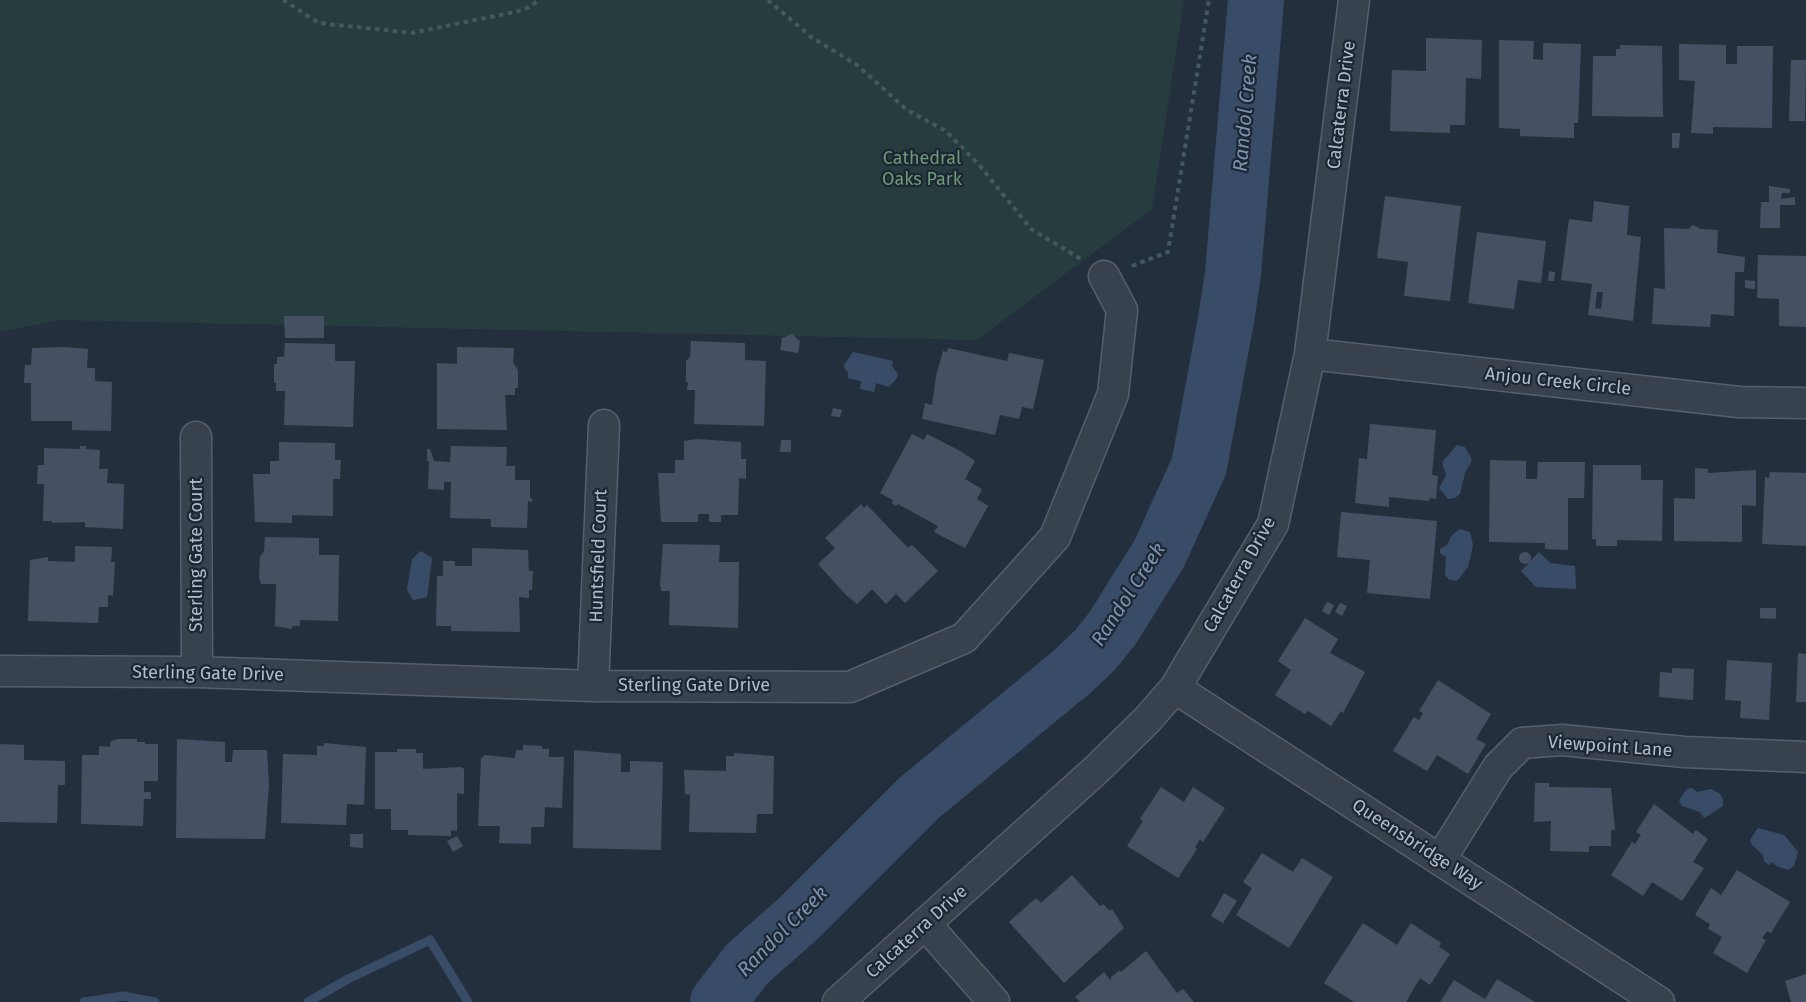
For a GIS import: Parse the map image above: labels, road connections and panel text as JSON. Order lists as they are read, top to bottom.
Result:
{
  "streets": {
    "street": [
      "Calcaterra Drive",
      "Anjou Creek Circle",
      "Sterling Gate Court",
      "Huntsfield Court",
      "Sterling Gate Drive",
      "Viewpoint Lane",
      "Queensbridge Way"
    ]
  },
  "crossings": [
    ["Calcaterra Drive", "Anjou Creek Circle"],
    ["Calcaterra Drive", "Queensbridge Way"],
    ["Sterling Gate Court", "Sterling Gate Drive"],
    ["Huntsfield Court", "Sterling Gate Drive"],
    ["Viewpoint Lane", "Queensbridge Way"]
  ],
  "water": ["Randol Creek"],
  "parks": ["Cathedral Oaks Park"]
}
